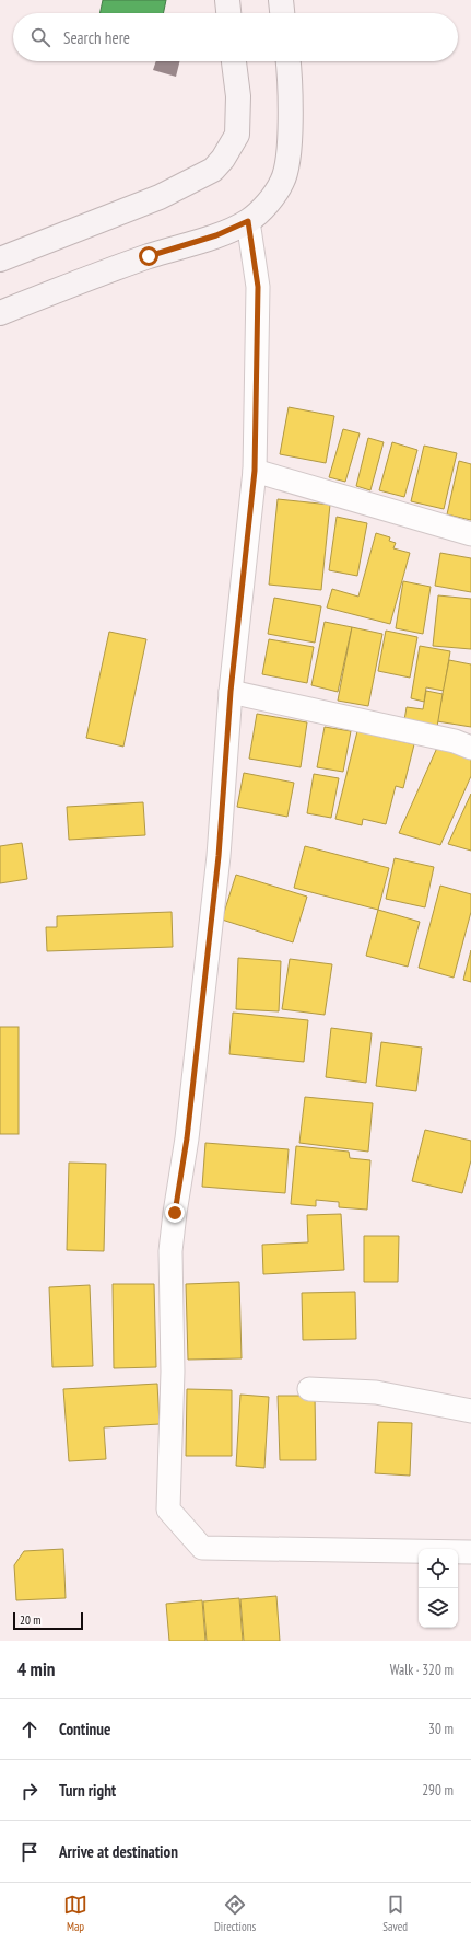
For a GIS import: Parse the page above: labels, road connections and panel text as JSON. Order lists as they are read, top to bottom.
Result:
{
  "scale_bar": "20 m",
  "page": {
    "search": "Search here",
    "scale": "20 m",
    "heading": ["4 min", "Walk · 320 m"],
    "list": [
      ["Continue", "30 m"],
      ["Turn right", "290 m"],
      "Arrive at destination"
    ],
    "nav": ["Map", "Directions", "Saved"]
  }
}
